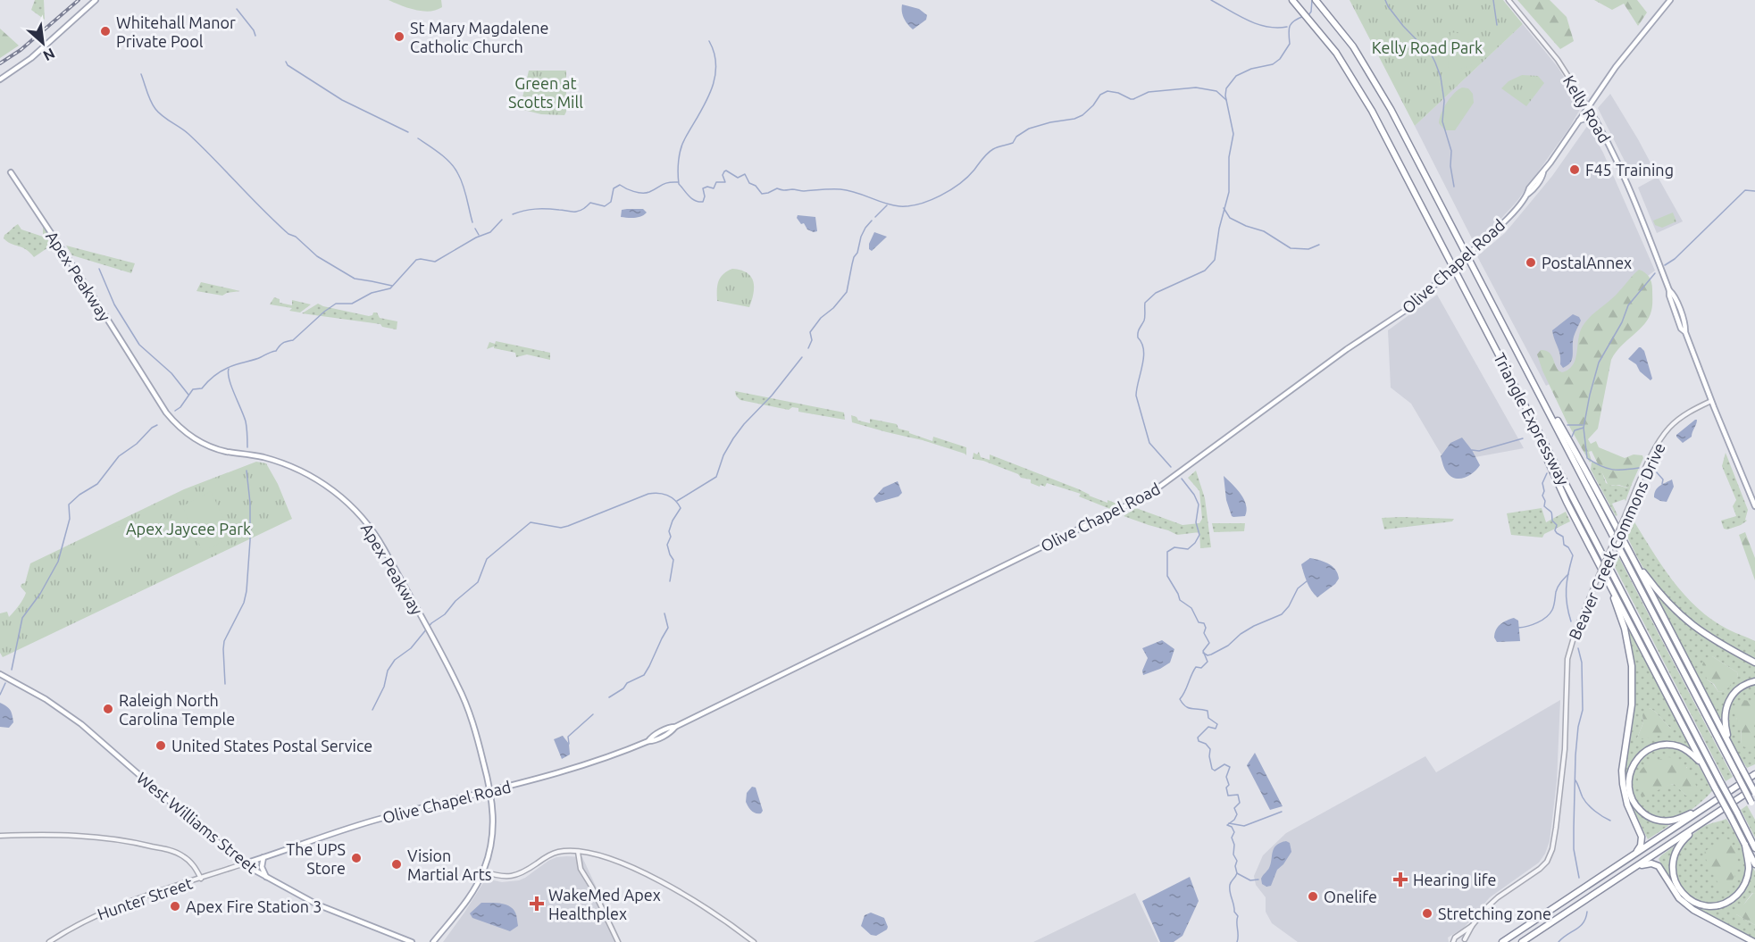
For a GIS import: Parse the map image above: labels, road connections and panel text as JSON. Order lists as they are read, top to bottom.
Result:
{
  "streets": {
    "highway": ["Triangle Expressway"],
    "main road": [
      "Kelly Road",
      "Olive Chapel Road",
      "Apex Peakway",
      "West Williams Street"
    ],
    "street": ["Beaver Creek Commons Drive", "Hunter Street"]
  },
  "crossings": [
    ["Kelly Road", "Olive Chapel Road"],
    ["Kelly Road", "Beaver Creek Commons Drive"],
    ["Olive Chapel Road", "Apex Peakway"],
    ["Olive Chapel Road", "West Williams Street"],
    ["Olive Chapel Road", "Hunter Street"],
    ["West Williams Street", "Hunter Street"]
  ],
  "parks": ["Kelly Road Park", "Green at Scotts Mill", "Apex Jaycee Park"],
  "places": {
    "other": [
      "Whitehall Manor Private Pool",
      "St Mary Magdalene Catholic Church",
      "F45 Training",
      "PostalAnnex",
      "Raleigh North Carolina Temple",
      "United States Postal Service",
      "The UPS Store",
      "Vision Martial Arts",
      "Onelife",
      "Apex Fire Station 3",
      "Stretching zone"
    ],
    "health": ["Hearing life", "WakeMed Apex Healthplex"]
  },
  "north": "bottom right"
}
